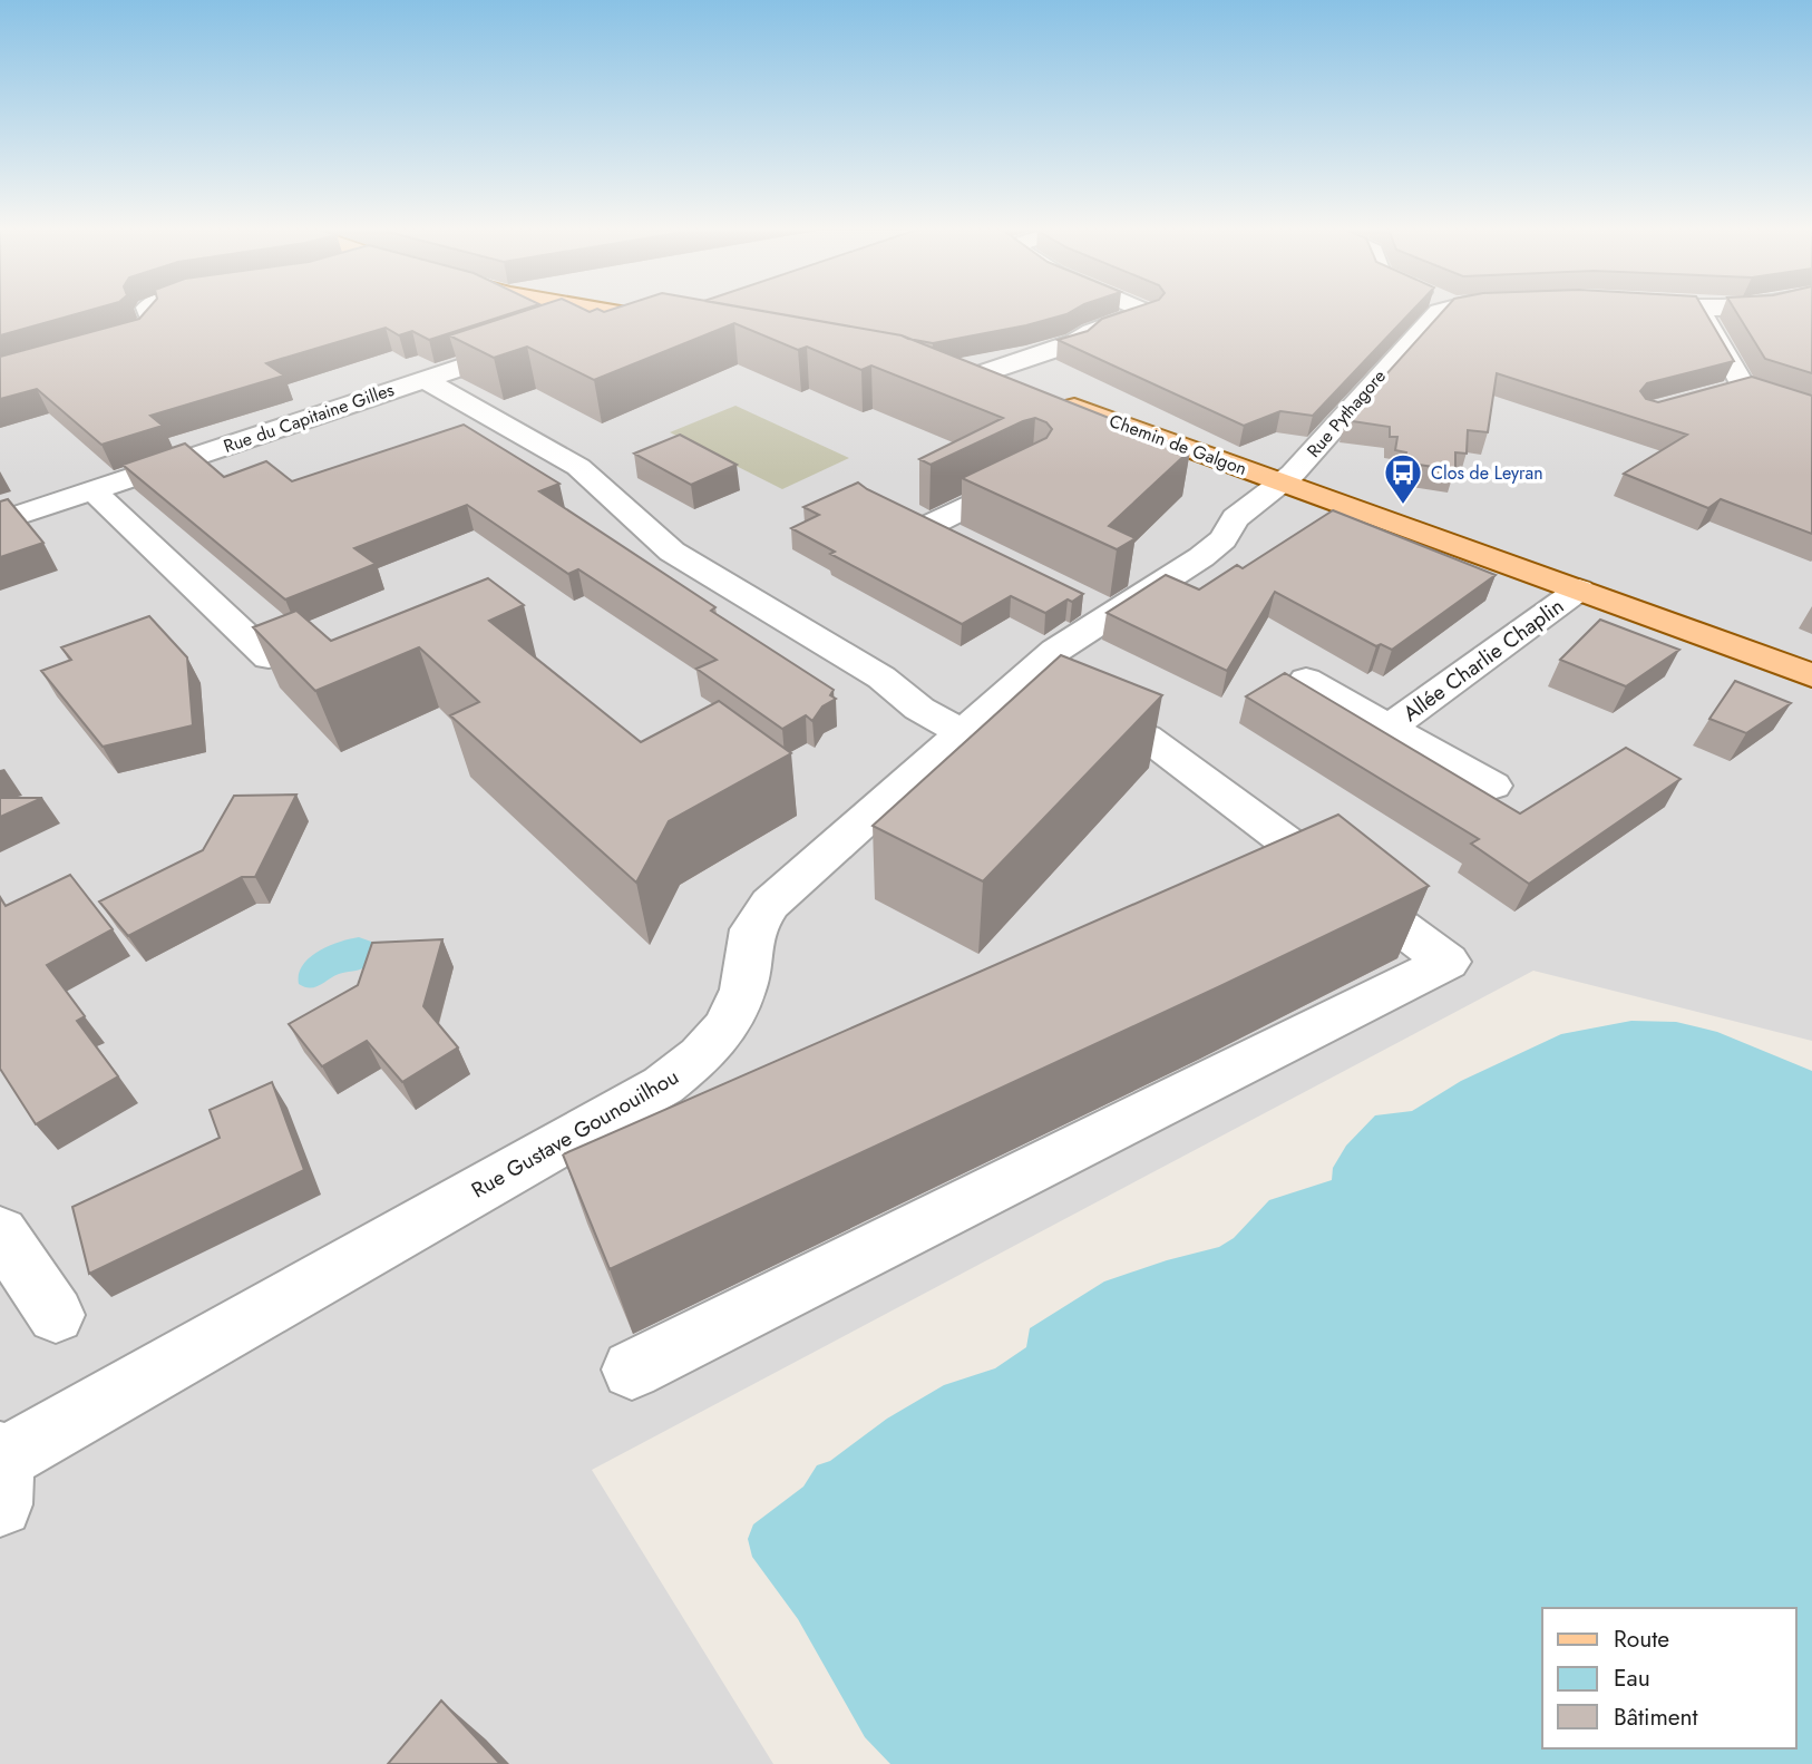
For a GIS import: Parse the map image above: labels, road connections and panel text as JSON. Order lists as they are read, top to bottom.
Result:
{
  "streets": {
    "main road": ["Chemin de Galgon"],
    "street": [
      "Rue Pythagore",
      "Rue du Capitaine Gilles",
      "Allée Charlie Chaplin",
      "Rue Gustave Gounouilhou"
    ]
  },
  "crossings": [
    ["Rue Pythagore", "Chemin de Galgon"],
    ["Rue Pythagore", "Rue Gustave Gounouilhou"],
    ["Chemin de Galgon", "Allée Charlie Chaplin"],
    ["Chemin de Galgon", "Rue Gustave Gounouilhou"]
  ],
  "places": {
    "bus stop": ["Clos de Leyran"]
  },
  "legend": ["Route", "Eau", "Bâtiment"]
}
